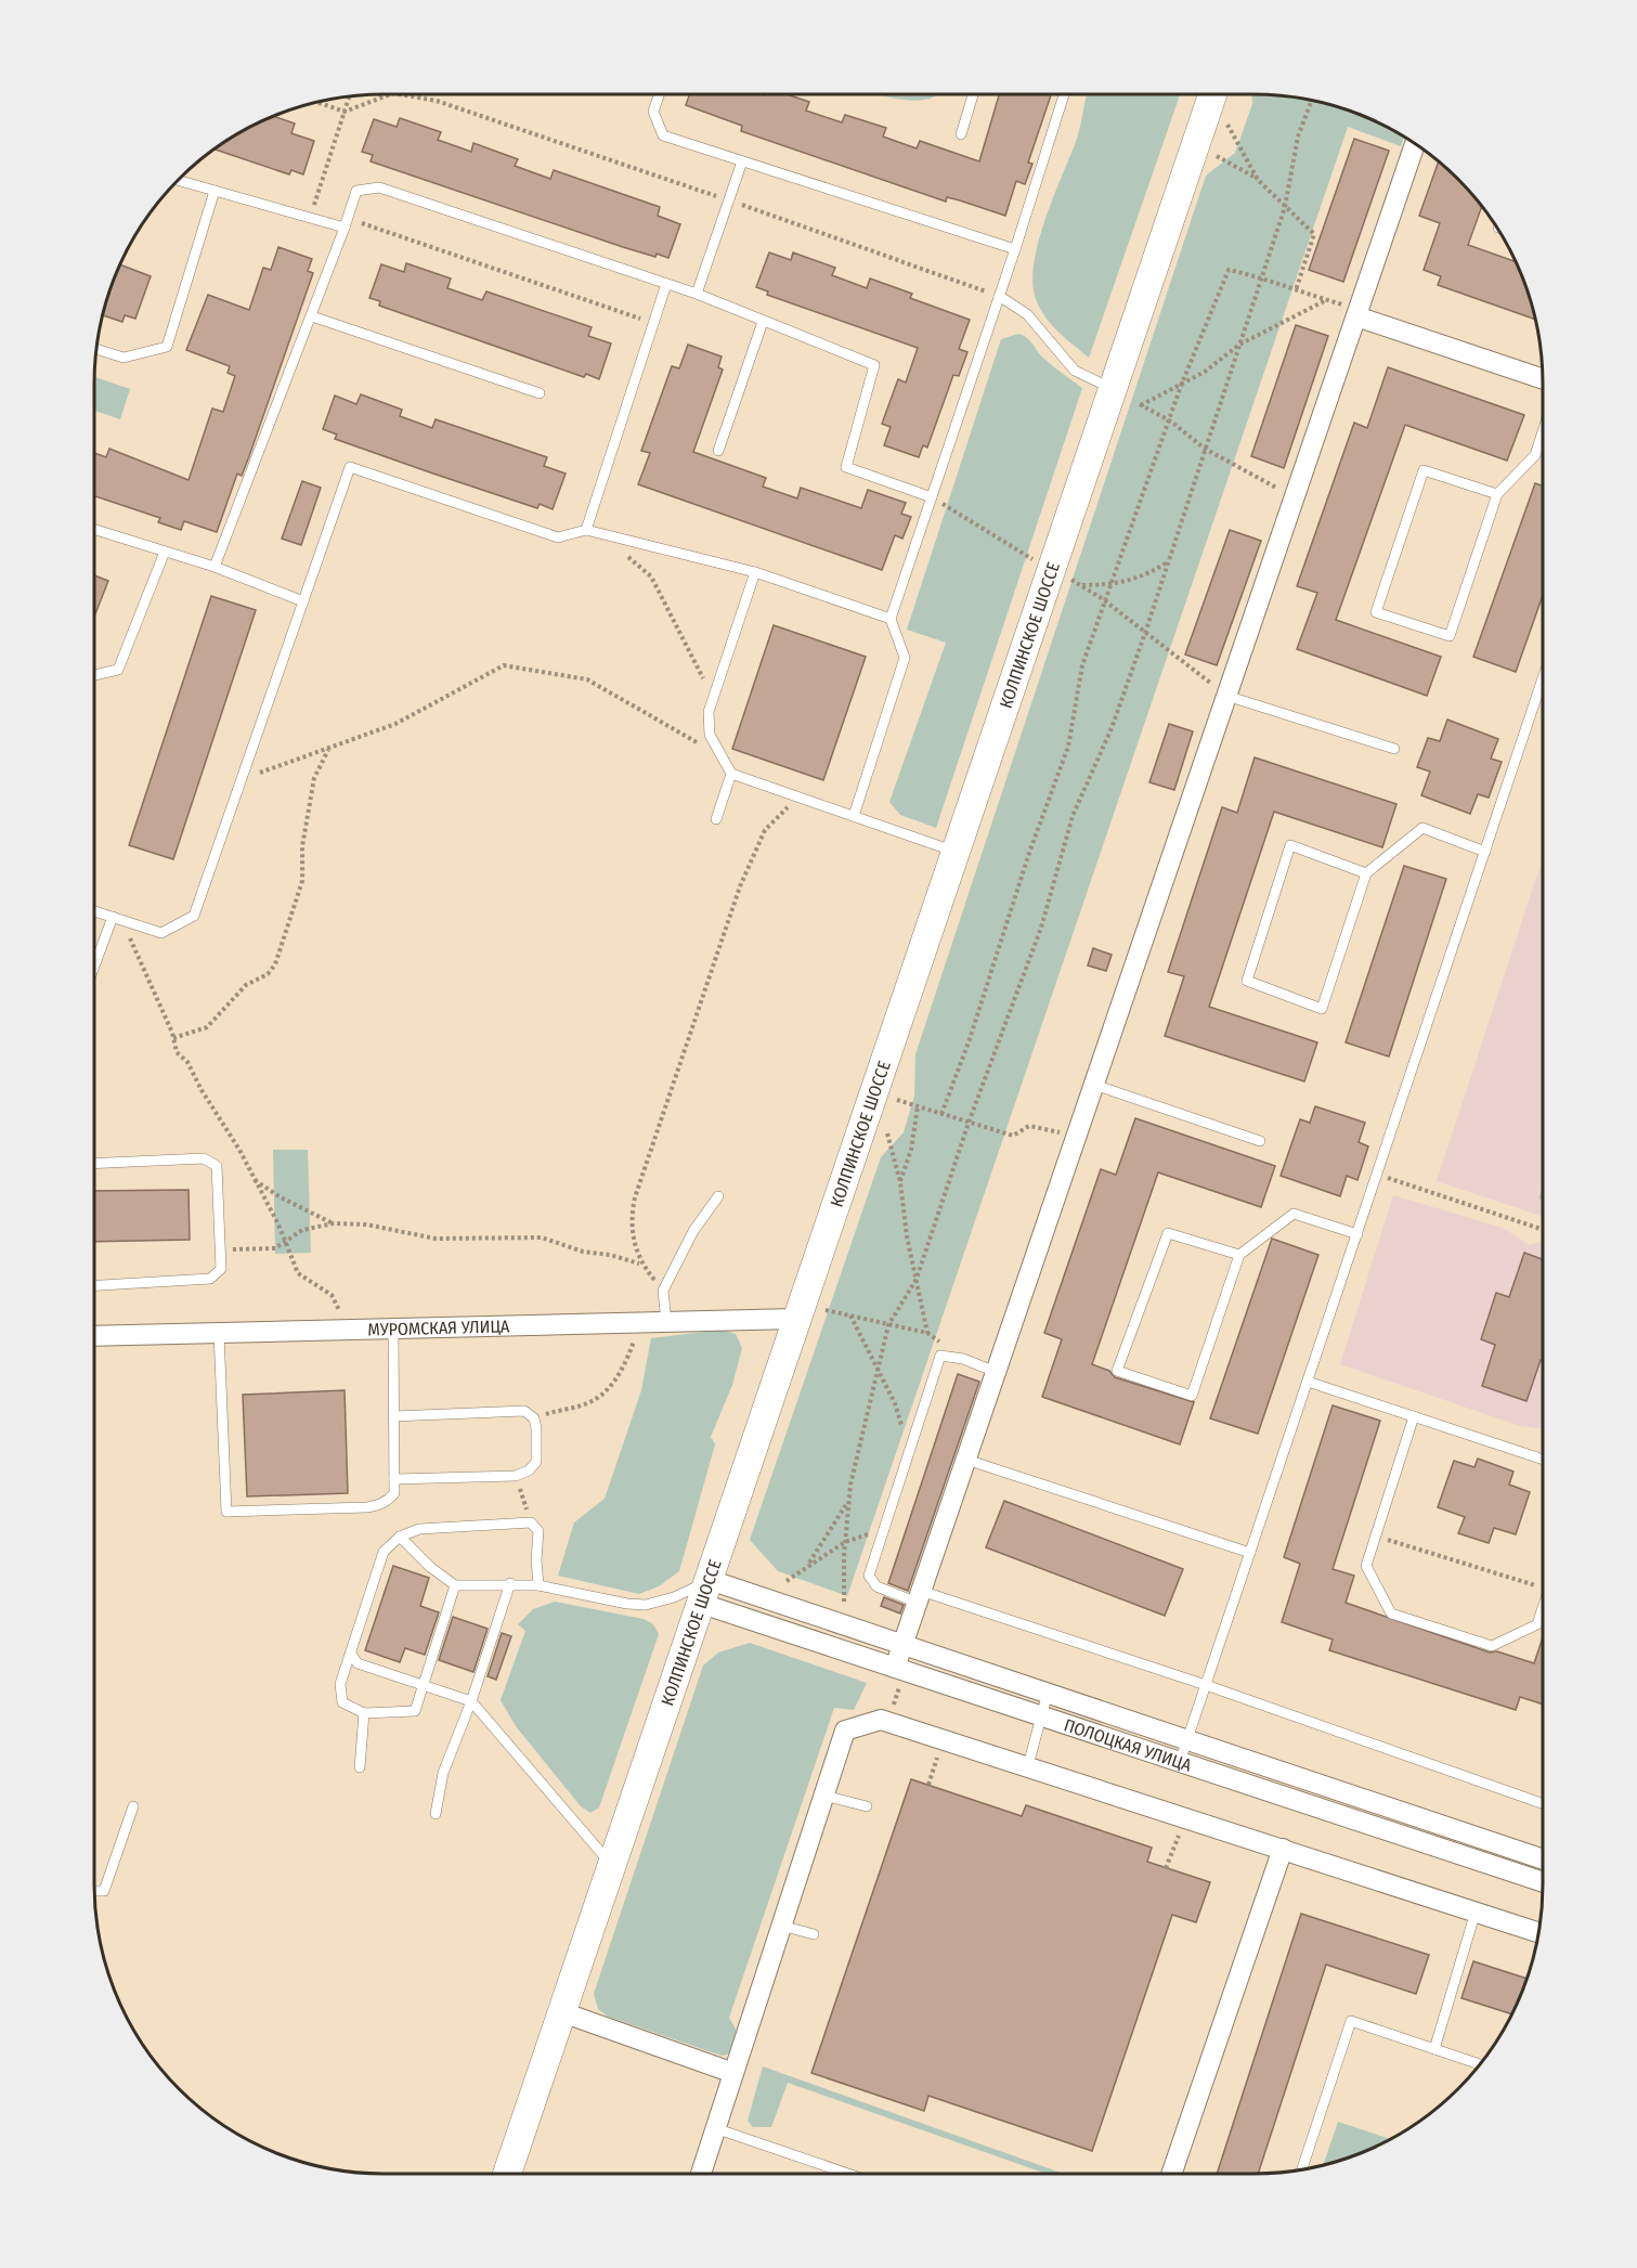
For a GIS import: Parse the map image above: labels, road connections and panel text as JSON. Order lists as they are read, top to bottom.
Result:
{
  "streets": {
    "main road": ["КОЛПИНСКОЕ ШОССЕ"],
    "street": ["МУРОМСКАЯ УЛИЦА", "ПОЛОЦКАЯ УЛИЦА"]
  },
  "crossings": [
    ["КОЛПИНСКОЕ ШОССЕ", "МУРОМСКАЯ УЛИЦА"],
    ["КОЛПИНСКОЕ ШОССЕ", "ПОЛОЦКАЯ УЛИЦА"]
  ]
}
